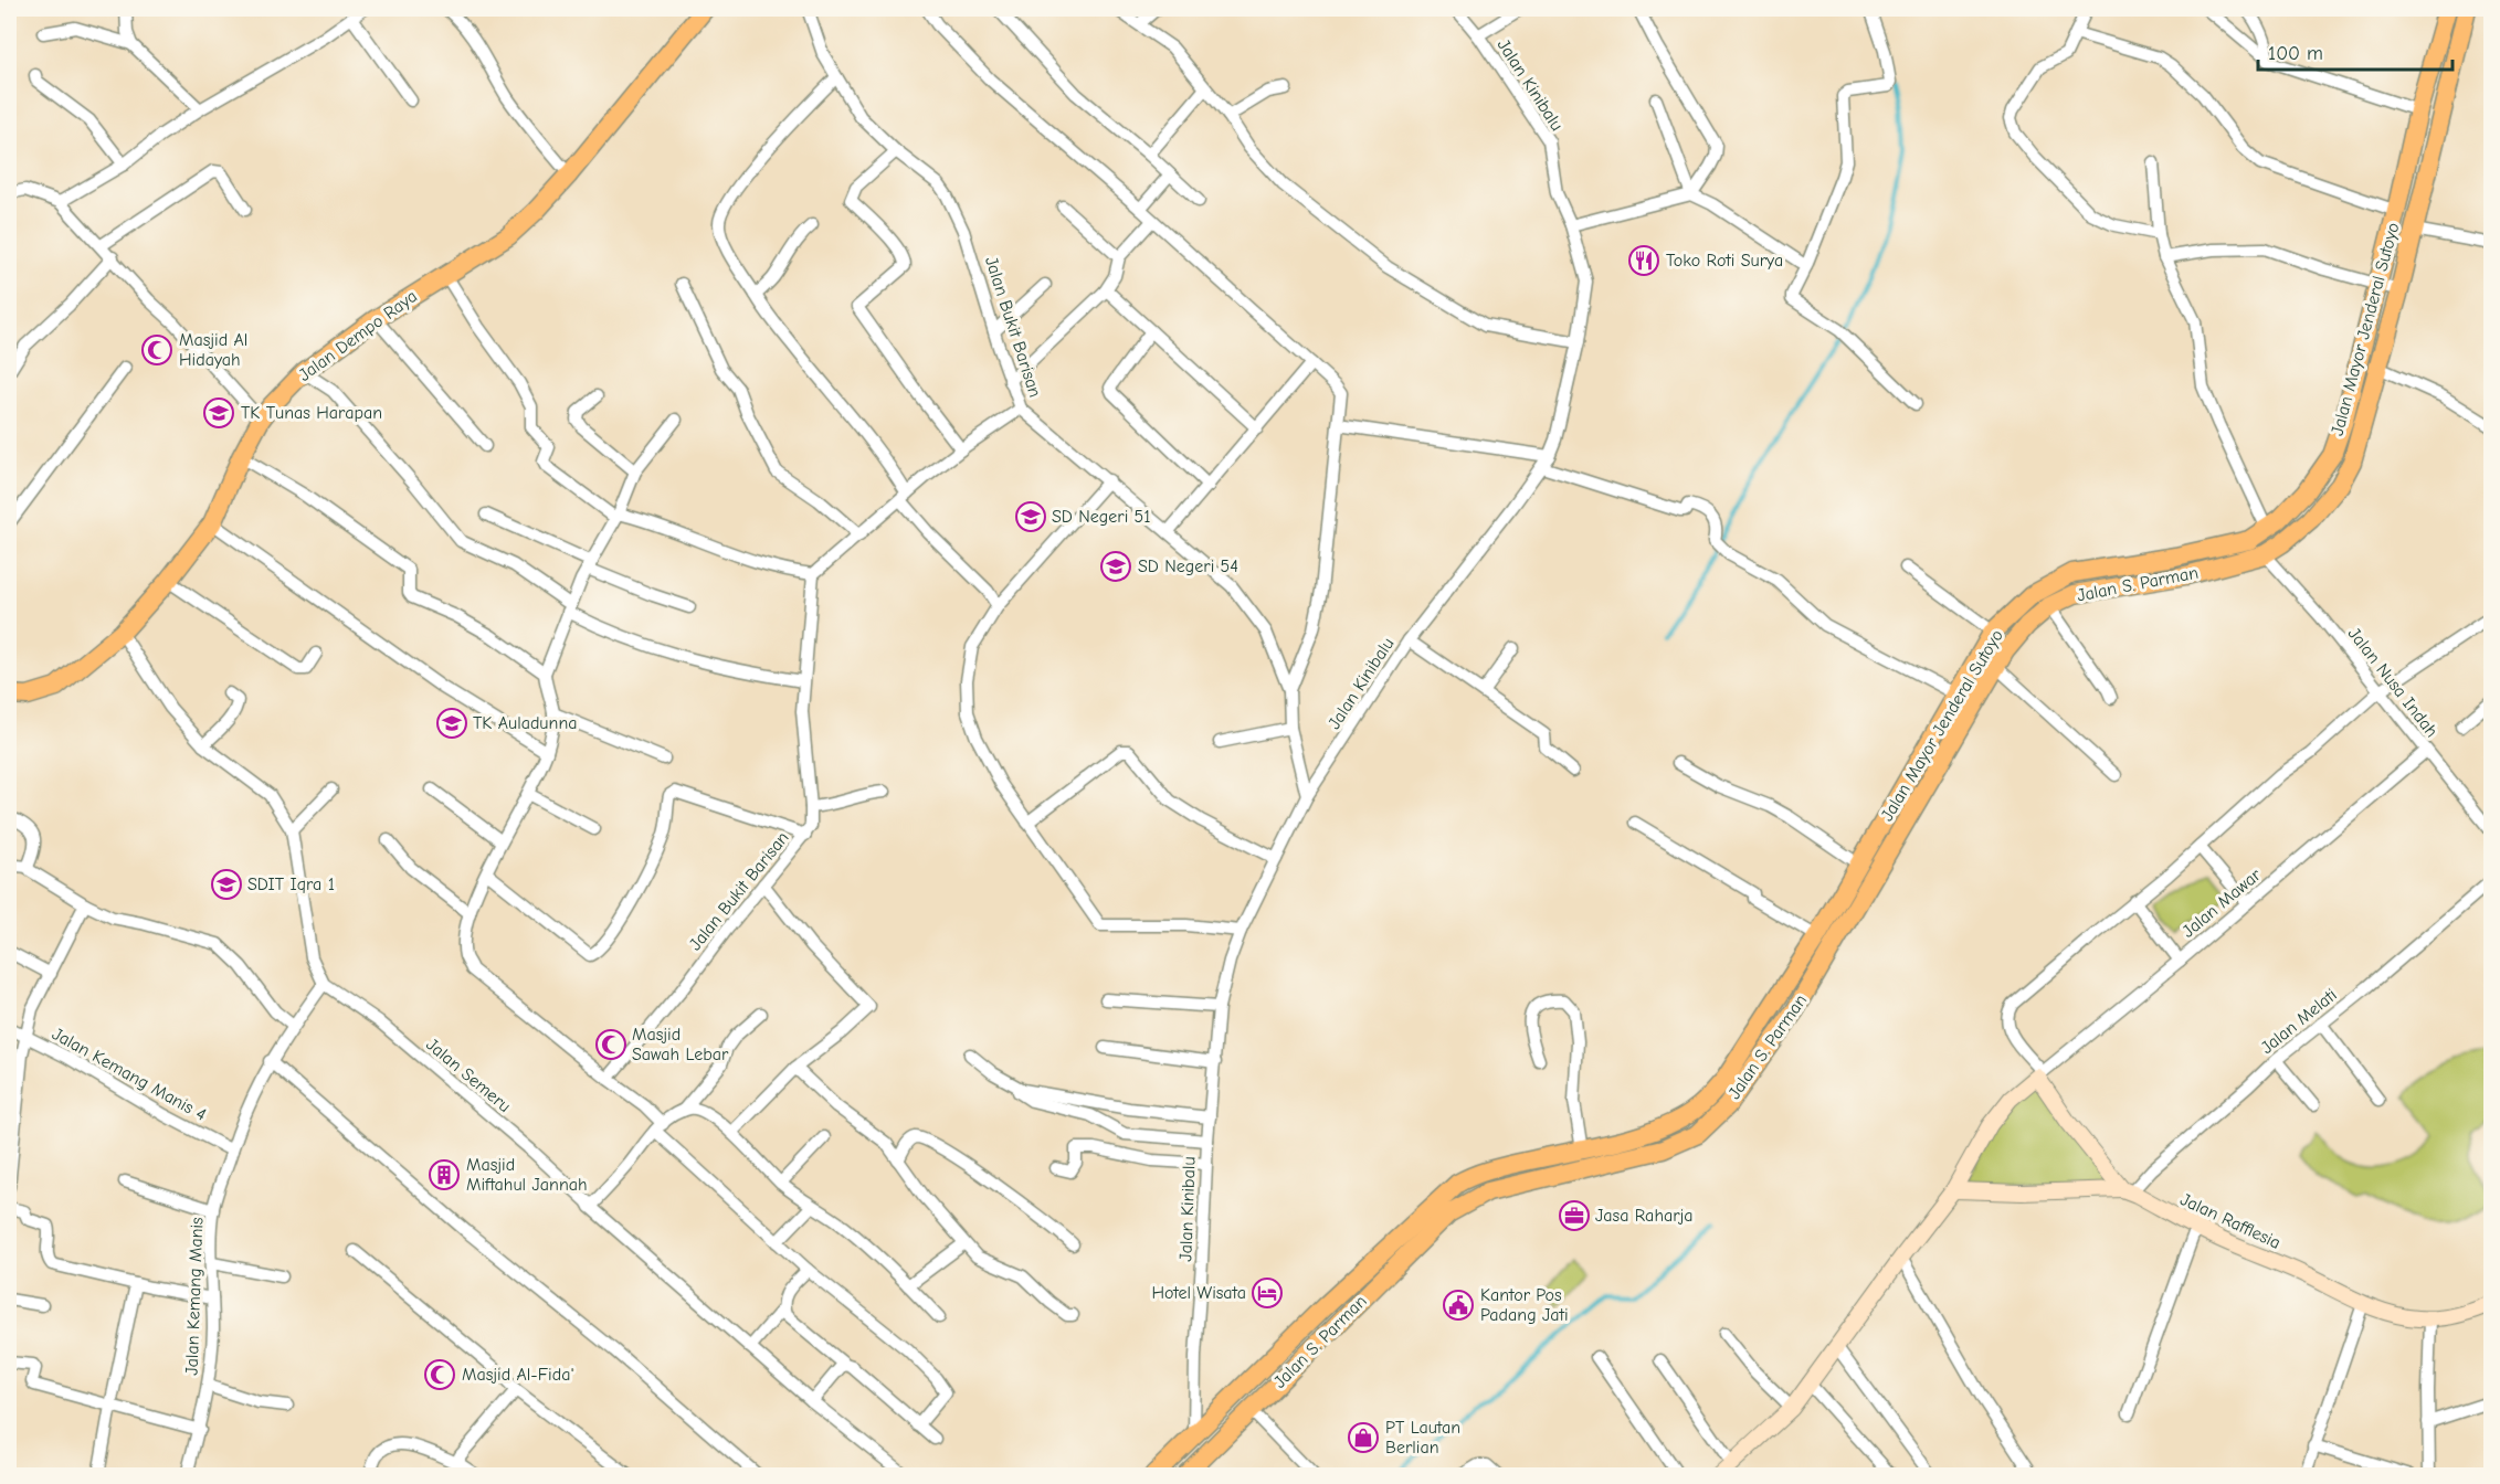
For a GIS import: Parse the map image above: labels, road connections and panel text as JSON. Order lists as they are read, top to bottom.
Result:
{
  "streets": {
    "main road": ["Jalan Mayor Jenderal Sutoyo", "Jalan Dempo Raya", "Jalan S. Parman"],
    "street": [
      "Jalan Kinibalu",
      "Jalan Bukit Barisan",
      "Jalan Nusa Indah",
      "Jalan Mawar",
      "Jalan Melati",
      "Jalan Kemang Manis 4",
      "Jalan Semeru",
      "Jalan Rafflesia",
      "Jalan Kemang Manis"
    ]
  },
  "crossings": [
    ["Jalan Kinibalu", "Jalan Bukit Barisan"],
    ["Jalan Kinibalu", "Jalan S. Parman"],
    ["Jalan Mayor Jenderal Sutoyo", "Jalan S. Parman"],
    ["Jalan Mayor Jenderal Sutoyo", "Jalan Nusa Indah"],
    ["Jalan S. Parman", "Jalan Nusa Indah"],
    ["Jalan Nusa Indah", "Jalan Mawar"],
    ["Jalan Mawar", "Jalan Rafflesia"],
    ["Jalan Melati", "Jalan Rafflesia"],
    ["Jalan Kemang Manis 4", "Jalan Kemang Manis"],
    ["Jalan Semeru", "Jalan Kemang Manis"]
  ],
  "places": {
    "restaurant": ["Toko Roti Surya"],
    "mosque": ["Masjid Al Hidayah", "Masjid Sawah Lebar", "Masjid Al-Fida'"],
    "school or university": [
      "TK Tunas Harapan",
      "SD Negeri 51",
      "SD Negeri 54",
      "TK Auladunna",
      "SDIT Iqra 1"
    ],
    "building": ["Masjid Miftahul Jannah"],
    "office": ["Jasa Raharja"],
    "hotel": ["Hotel Wisata"],
    "public building": ["Kantor Pos Padang Jati"],
    "shop": ["PT Lautan Berlian"]
  },
  "scale_bar": "100 m"
}
